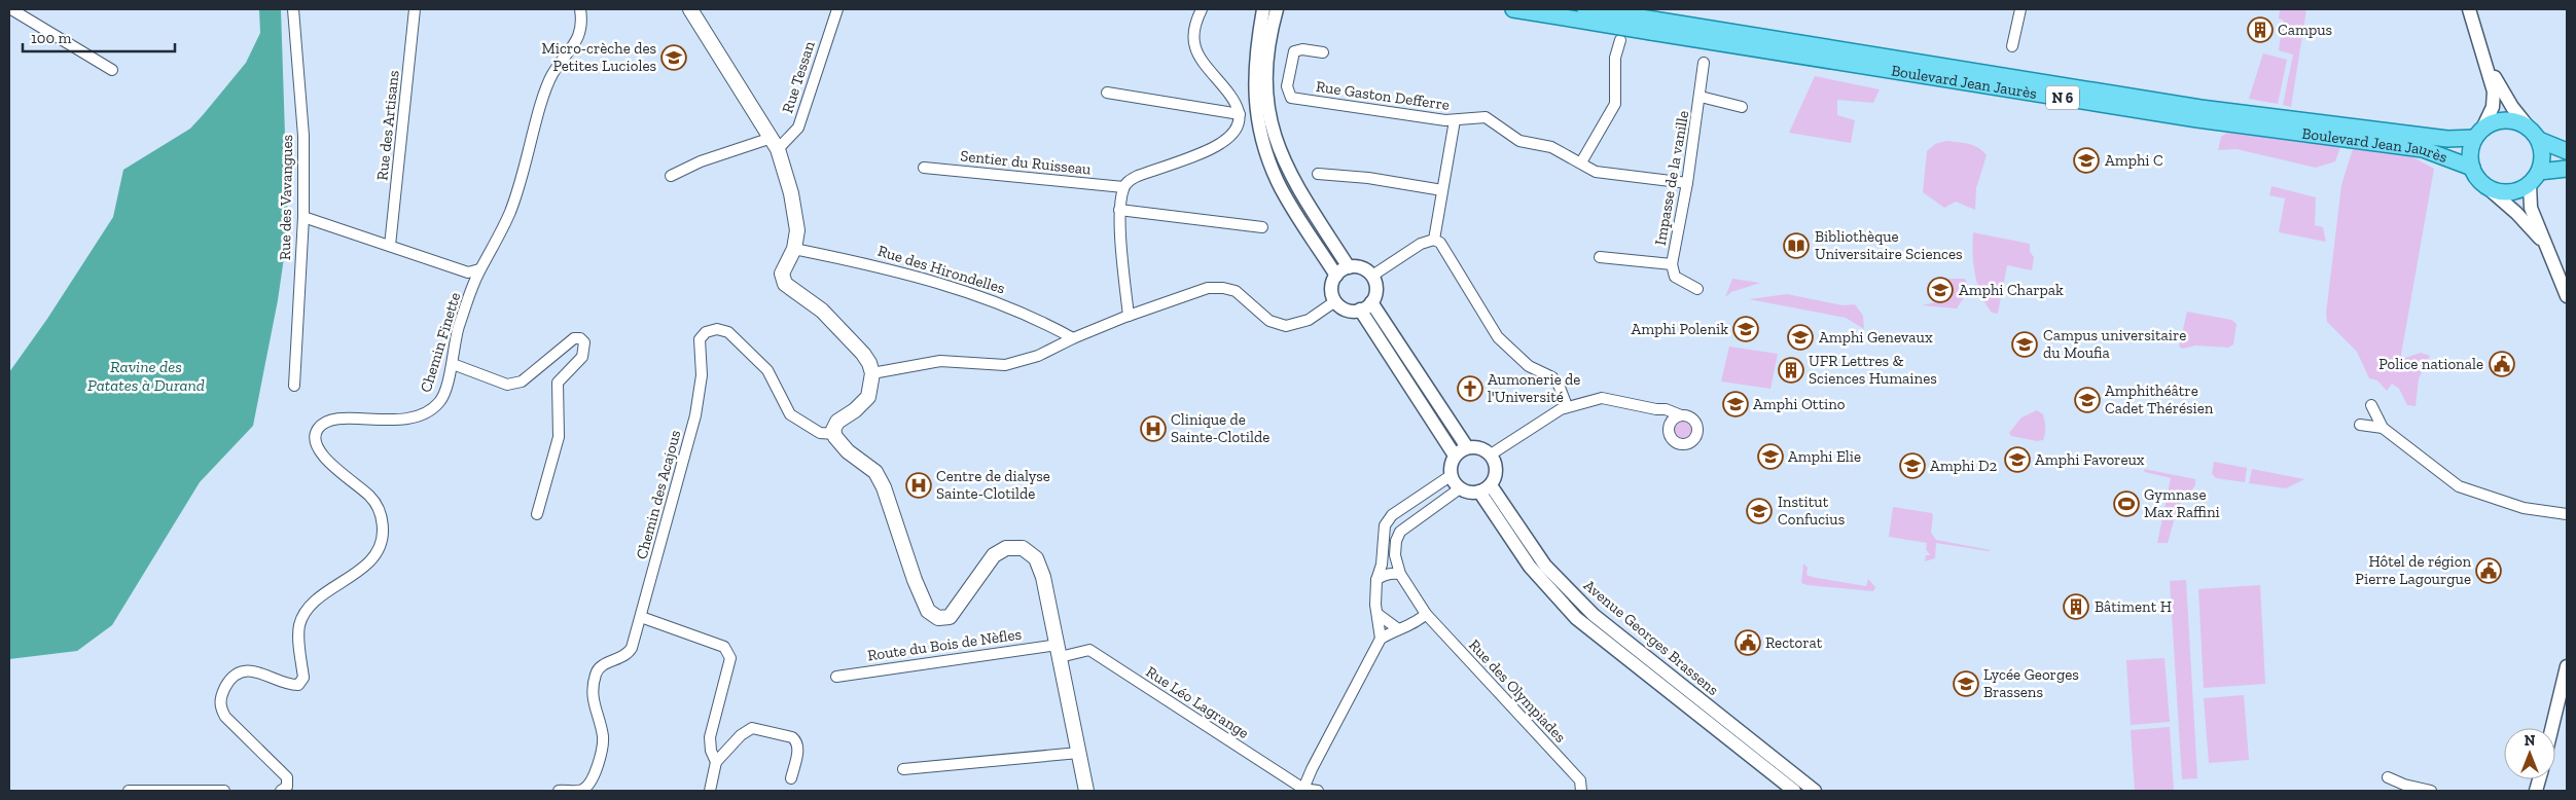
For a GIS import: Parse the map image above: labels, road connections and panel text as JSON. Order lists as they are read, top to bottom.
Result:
{
  "streets": {
    "main road": ["Boulevard Jean Jaurès", "N 6", "Route du Bois de Nèfles"],
    "street": [
      "Rue Tessan",
      "Rue Gaston Defferre",
      "Rue des Artisans",
      "Sentier du Ruisseau",
      "Impasse de la vanille",
      "Rue des Vavangues",
      "Rue des Hirondelles",
      "Chemin Finette",
      "Chemin des Acajous",
      "Avenue Georges Brassens",
      "Rue des Olympiades",
      "Rue Léo Lagrange"
    ]
  },
  "crossings": [
    ["Rue Gaston Defferre", "Impasse de la vanille"],
    ["Chemin des Acajous", "Route du Bois de Nèfles"],
    ["Route du Bois de Nèfles", "Rue Léo Lagrange"]
  ],
  "water": ["Ravine des Patates à Durand"],
  "places": {
    "building": ["Campus", "UFR Lettres & Sciences Humaines", "Bâtiment H"],
    "school or university": [
      "Micro-crèche des Petites Lucioles",
      "Amphi C",
      "Amphi Charpak",
      "Amphi Polenik",
      "Amphi Genevaux",
      "Campus universitaire du Moufia",
      "Amphithéâtre Cadet Thérésien",
      "Amphi Ottino",
      "Amphi Elie",
      "Amphi Favoreux",
      "Amphi D2",
      "Institut Confucius",
      "Lycée Georges Brassens"
    ],
    "library": ["Bibliothèque Universitaire Sciences"],
    "public building": ["Police nationale", "Hôtel de région Pierre Lagourgue", "Rectorat"],
    "church": ["Aumonerie de l'Université"],
    "hospital": ["Clinique de Sainte-Clotilde", "Centre de dialyse Sainte-Clotilde"],
    "sports": ["Gymnase Max Raffini"]
  },
  "scale_bar": "100 m",
  "north": "top"
}
